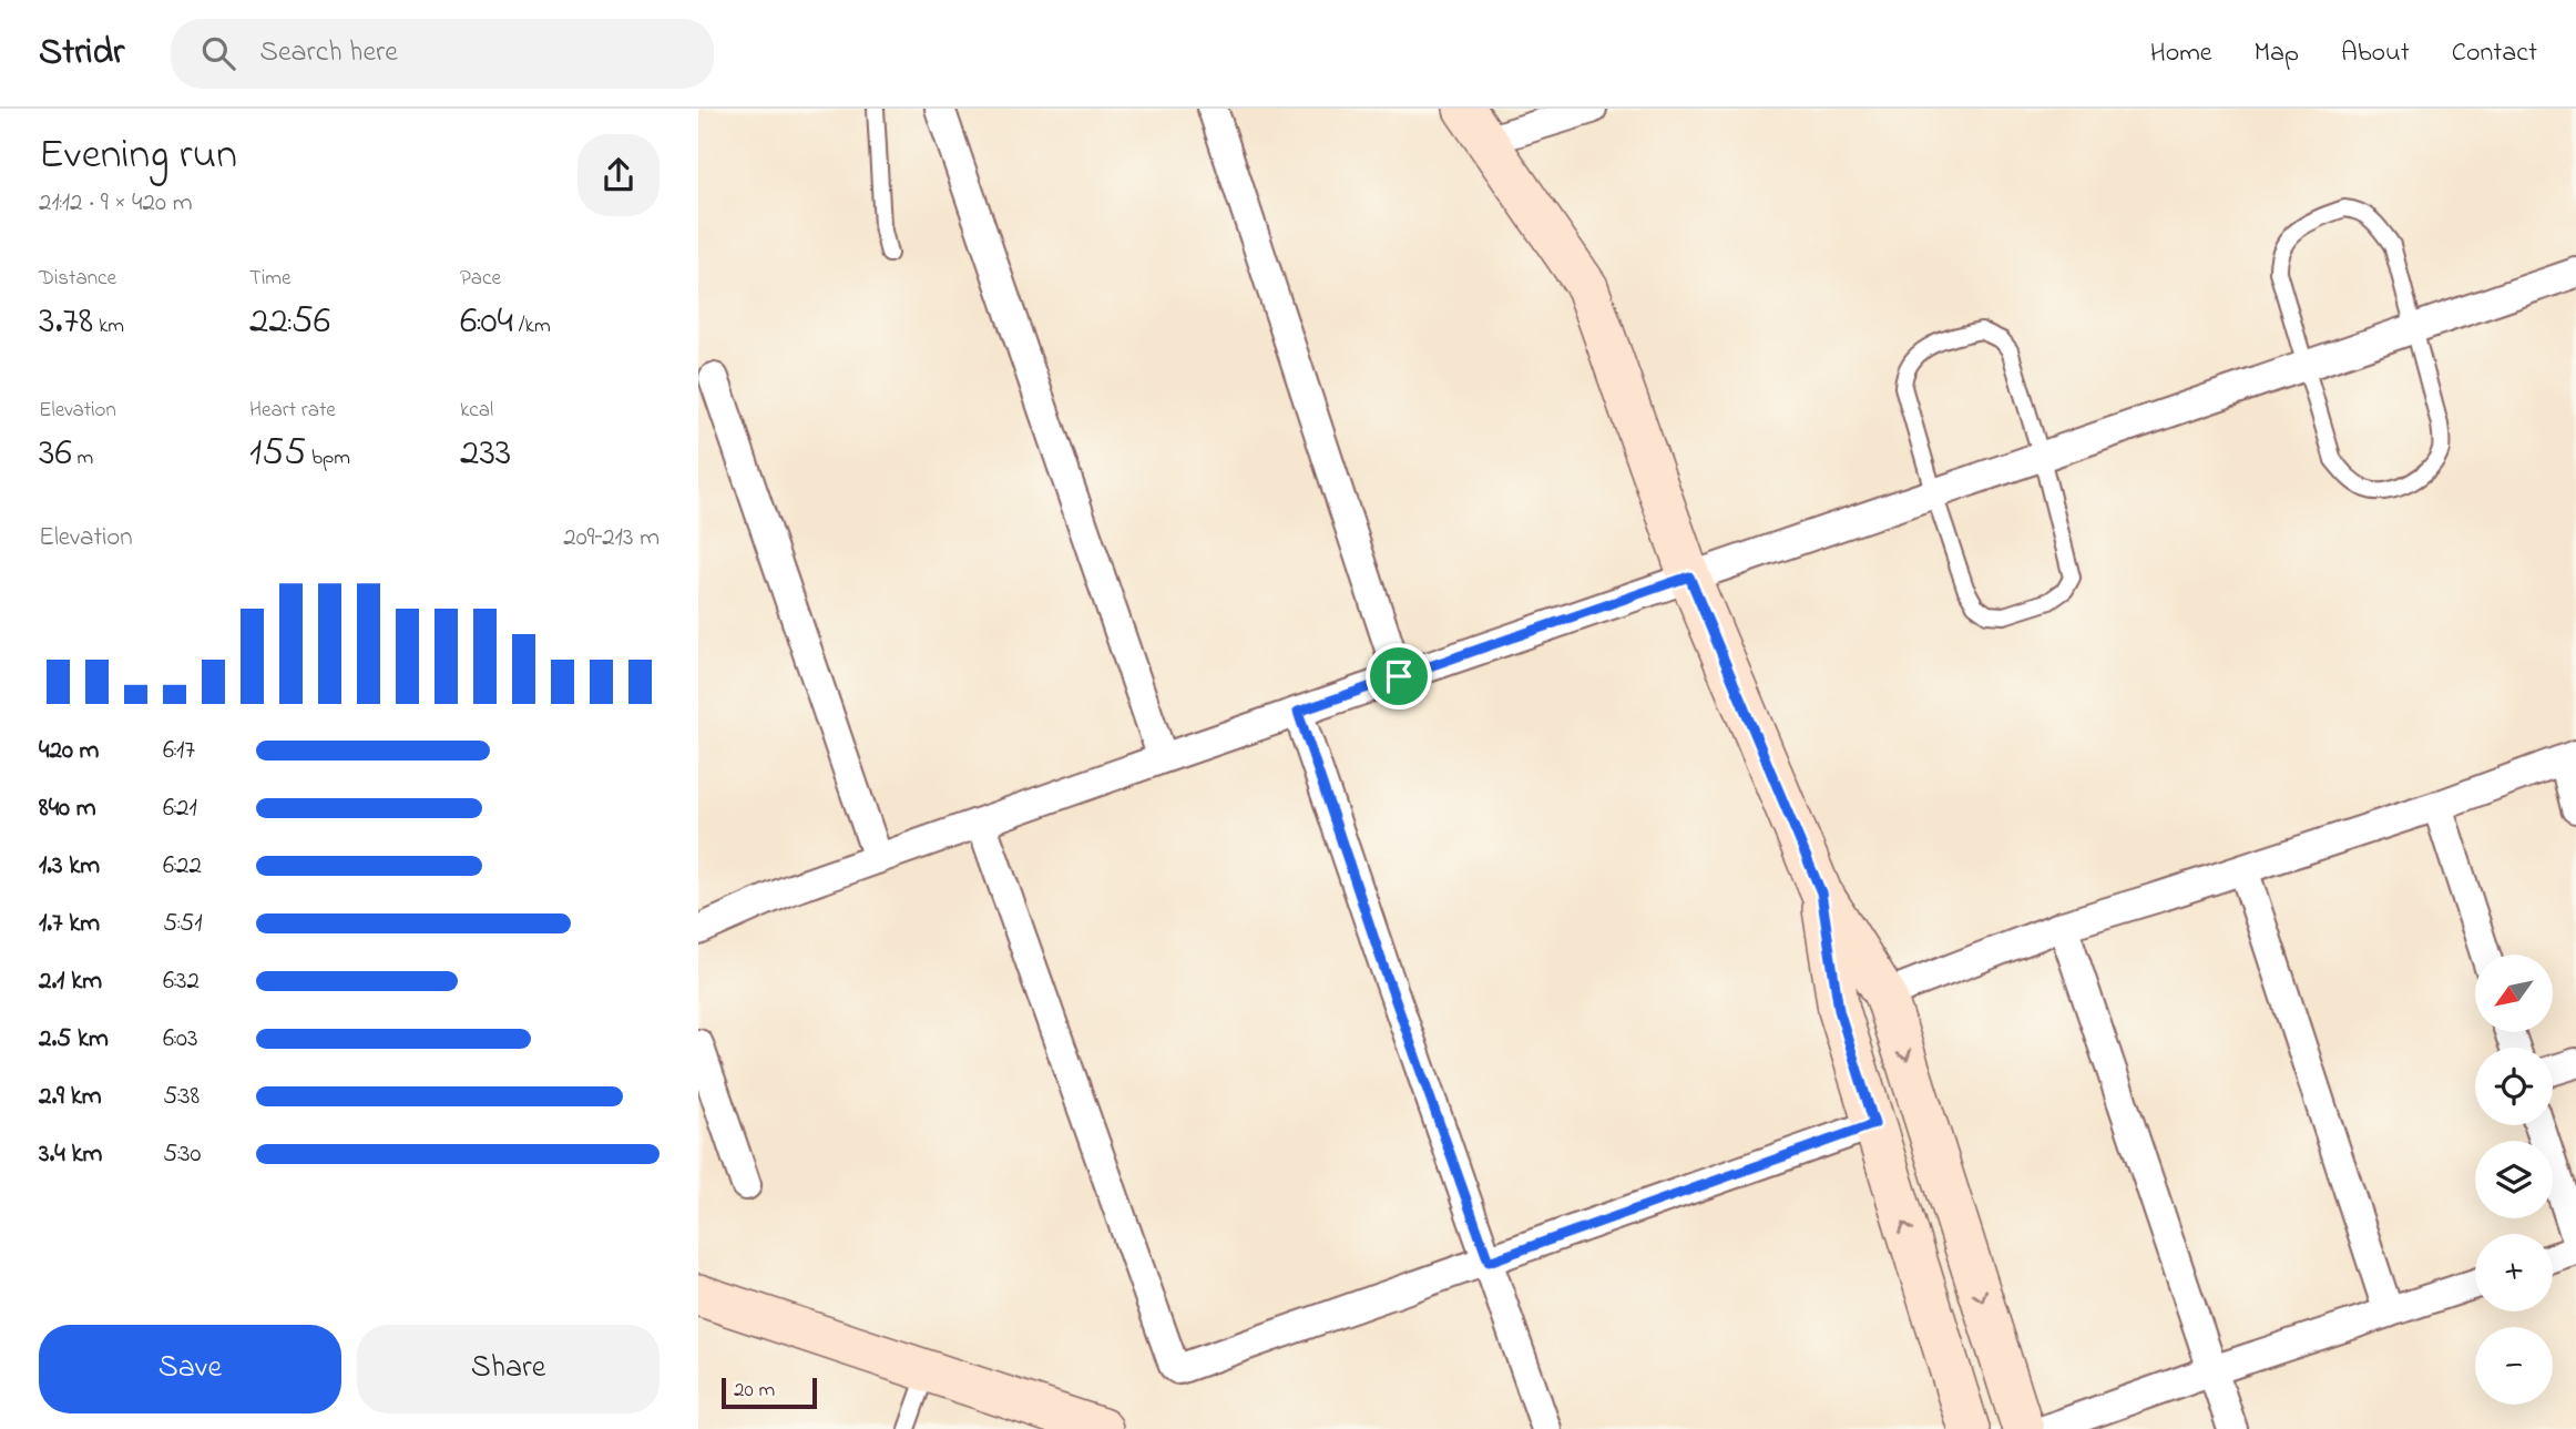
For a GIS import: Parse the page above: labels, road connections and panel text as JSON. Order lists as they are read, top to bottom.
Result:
{
  "scale_bar": "20 m",
  "north": "bottom left",
  "page": {
    "header": "Stridr",
    "search": "Search here",
    "nav": [
      "Home",
      "Map",
      "About",
      "Contact"
    ],
    "heading": ["Evening run", "21:12 · 9 × 420 m"],
    "stats": [
      ["Distance", "3.78 km"],
      ["Time", "22:56"],
      ["Pace", "6:04 /km"],
      ["Elevation", "36 m"],
      ["Heart rate", "155 bpm"],
      ["kcal", "233"]
    ],
    "chart": ["Elevation", "209–213 m"],
    "list": [
      {
        "name": "420 m",
        "note": "6:17"
      },
      {
        "name": "840 m",
        "note": "6:21"
      },
      {
        "name": "1.3 km",
        "note": "6:22"
      },
      {
        "name": "1.7 km",
        "note": "5:51"
      },
      {
        "name": "2.1 km",
        "note": "6:32"
      },
      {
        "name": "2.5 km",
        "note": "6:03"
      },
      {
        "name": "2.9 km",
        "note": "5:38"
      },
      {
        "name": "3.4 km",
        "note": "5:30"
      }
    ],
    "map_buttons": ["+", "−"],
    "buttons": ["Save", "Share"],
    "scale": "20 m"
  }
}
